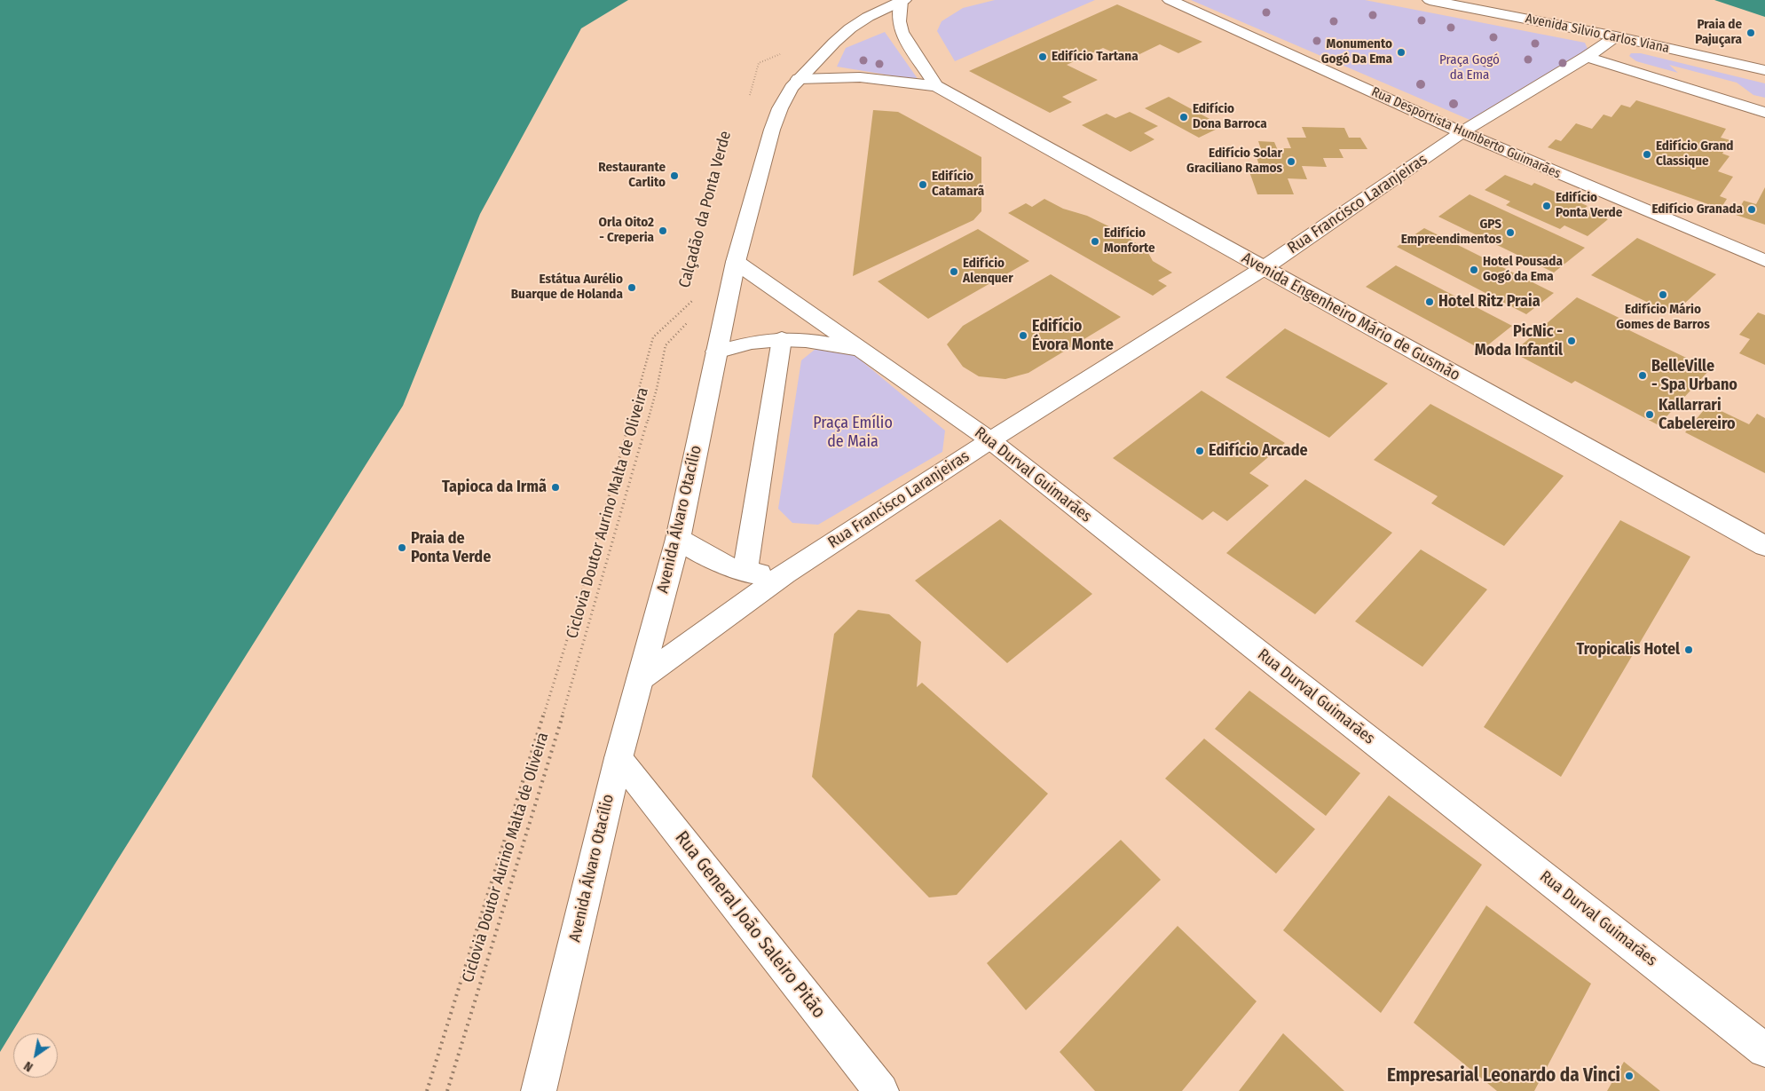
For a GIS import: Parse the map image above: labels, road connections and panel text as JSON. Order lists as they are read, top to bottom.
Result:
{
  "streets": {
    "street": [
      "Avenida Silvio Carlos Viana",
      "Rua Desportista Humberto Guimarães",
      "Rua Francisco Laranjeiras",
      "Avenida Engenheiro Mário de Gusmão",
      "Rua Durval Guimarães",
      "Avenida Álvaro Otacílio",
      "Rua General João Saleiro Pitão"
    ],
    "path": ["Calçadão da Ponta Verde", "Ciclovia Doutor Aurino Malta de Oliveira"]
  },
  "crossings": [
    ["Avenida Silvio Carlos Viana", "Rua Francisco Laranjeiras"],
    ["Rua Desportista Humberto Guimarães", "Rua Francisco Laranjeiras"],
    ["Rua Francisco Laranjeiras", "Avenida Engenheiro Mário de Gusmão"],
    ["Rua Francisco Laranjeiras", "Rua Durval Guimarães"],
    ["Rua Francisco Laranjeiras", "Avenida Álvaro Otacílio"],
    ["Avenida Engenheiro Mário de Gusmão", "Avenida Álvaro Otacílio"],
    ["Rua Durval Guimarães", "Avenida Álvaro Otacílio"],
    ["Avenida Álvaro Otacílio", "Rua General João Saleiro Pitão"]
  ],
  "parks": ["Praça Gogó da Ema", "Praça Emílio de Maia"],
  "places": [
    "Praia de Pajuçara",
    "Monumento Gogó Da Ema",
    "Edifício Tartana",
    "Edifício Dona Barroca",
    "Edifício Grand Classique",
    "Edifício Solar Graciliano Ramos",
    "Restaurante Carlito",
    "Edifício Catamarã",
    "Edifício Ponta Verde",
    "Edifício Granada",
    "Orla Oito2 - Creperia",
    "GPS Empreendimentos",
    "Edifício Monforte",
    "Hotel Pousada Gogó da Ema",
    "Edifício Alenquer",
    "Estátua Aurélio Buarque de Holanda",
    "Edifício Mário Gomes de Barros",
    "Hotel Ritz Praia",
    "Edifício Évora Monte",
    "PicNic - Moda Infantil",
    "BelleVille - Spa Urbano",
    "Kallarrari Cabelereiro",
    "Edifício Arcade",
    "Tapioca da Irmã",
    "Praia de Ponta Verde",
    "Tropicalis Hotel",
    "Empresarial Leonardo da Vinci"
  ],
  "north": "bottom left"
}
